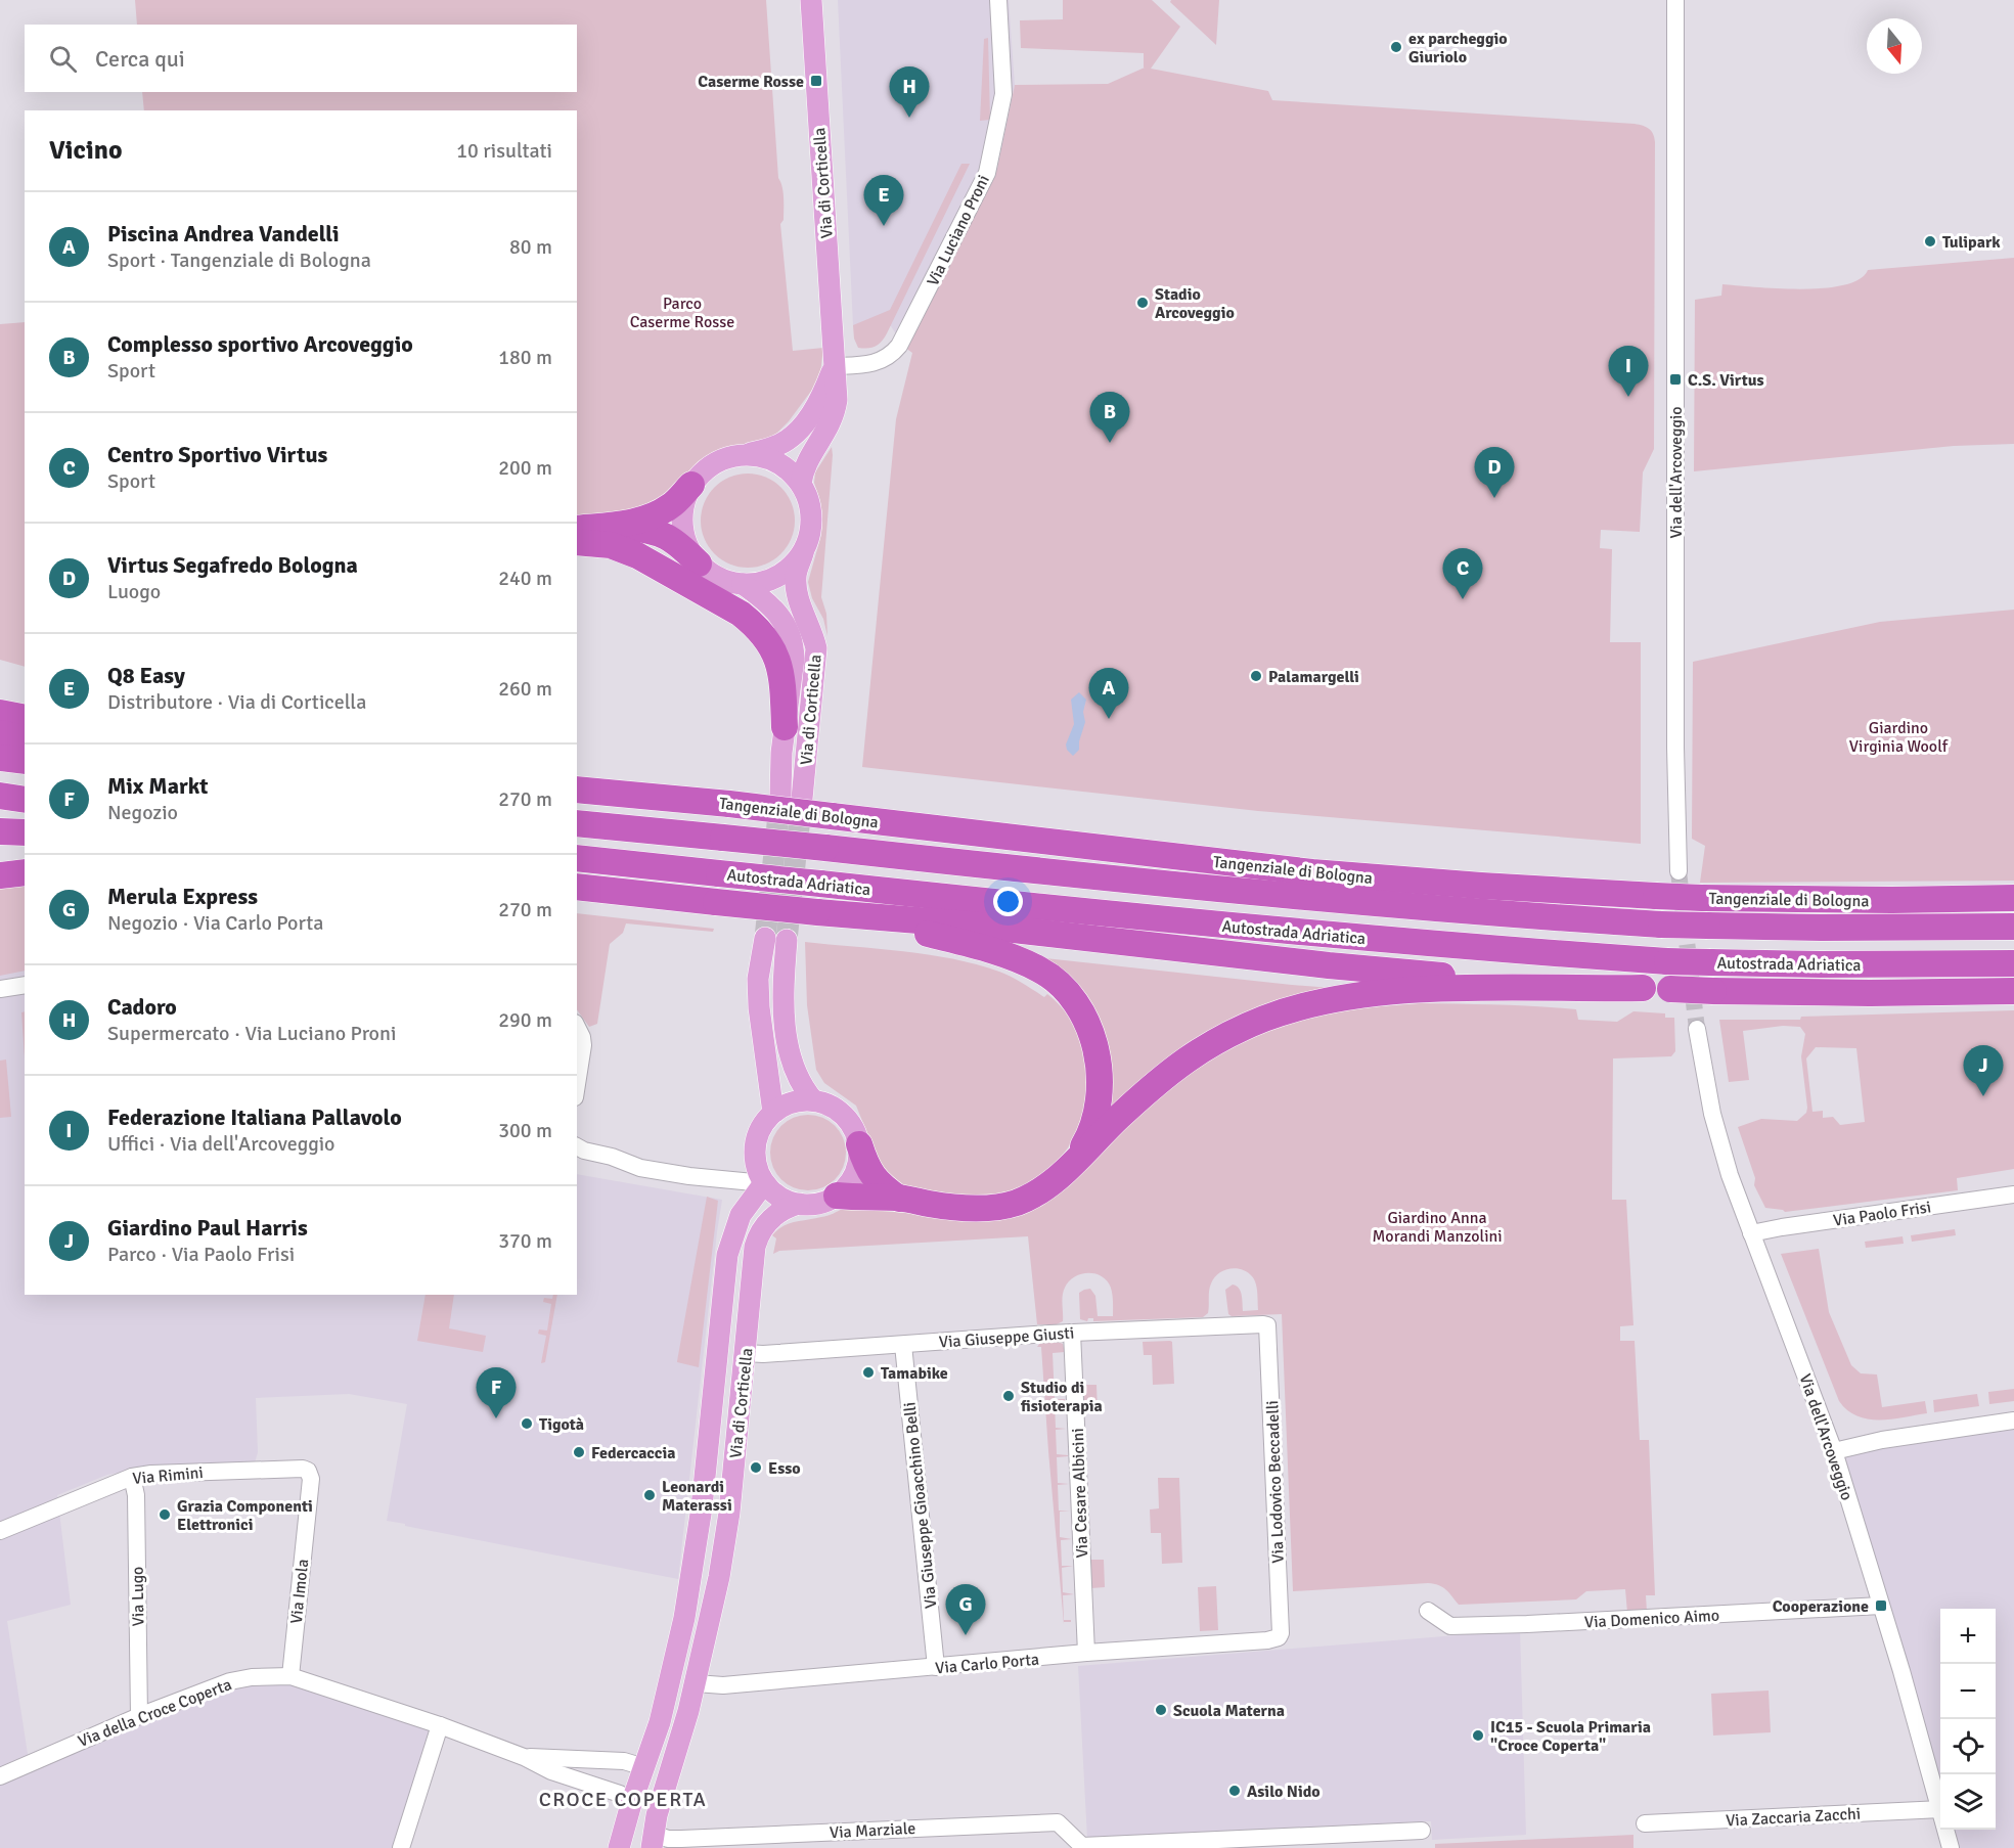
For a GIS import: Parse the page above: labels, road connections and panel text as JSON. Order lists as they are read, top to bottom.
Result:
{
  "streets": {
    "highway": ["Tangenziale di Bologna", "Autostrada Adriatica"],
    "main road": ["Via di Corticella"],
    "street": [
      "Via Luciano Proni",
      "Via dell'Arcoveggio",
      "Via Paolo Frisi",
      "Via Giuseppe Giusti",
      "Via Rimini",
      "Via Lodovico Beccadelli",
      "Via Cesare Albicini",
      "Via Giuseppe Gioacchino Belli",
      "Via Imola",
      "Via Lugo",
      "Via Domenico Aimo",
      "Via Carlo Porta",
      "Via della Croce Coperta",
      "Via Zaccaria Zacchi",
      "Via Marziale"
    ]
  },
  "crossings": [
    ["Via di Corticella", "Via Luciano Proni"],
    ["Via di Corticella", "Via Giuseppe Giusti"],
    ["Via di Corticella", "Via Carlo Porta"],
    ["Via di Corticella", "Via della Croce Coperta"],
    ["Via di Corticella", "Via Marziale"],
    ["Via dell'Arcoveggio", "Via Paolo Frisi"],
    ["Via dell'Arcoveggio", "Via Domenico Aimo"],
    ["Via Giuseppe Giusti", "Via Lodovico Beccadelli"],
    ["Via Giuseppe Giusti", "Via Cesare Albicini"],
    ["Via Giuseppe Giusti", "Via Giuseppe Gioacchino Belli"],
    ["Via Rimini", "Via Imola"],
    ["Via Rimini", "Via Lugo"],
    ["Via Lodovico Beccadelli", "Via Carlo Porta"],
    ["Via Cesare Albicini", "Via Carlo Porta"],
    ["Via Giuseppe Gioacchino Belli", "Via Carlo Porta"],
    ["Via Imola", "Via della Croce Coperta"],
    ["Via Lugo", "Via della Croce Coperta"]
  ],
  "districts": ["CROCE COPERTA"],
  "parks": ["Parco Caserme Rosse", "Giardino Virginia Woolf", "Giardino Anna Morandi Manzolini"],
  "places": {
    "other": [
      "ex parcheggio Giuriolo",
      "Tulipark",
      "Stadio Arcoveggio",
      "Palamargelli",
      "Tamabike",
      "Studio di fisioterapia",
      "Tigotà",
      "Federcaccia",
      "Esso",
      "Leonardi Materassi",
      "Grazia Componenti Elettronici",
      "Scuola Materna",
      "IC15 - Scuola Primaria \"Croce Coperta\"",
      "Asilo Nido"
    ],
    "transit": ["Caserme Rosse", "C.S. Virtus", "Cooperazione"]
  },
  "north": "bottom",
  "page": {
    "search": "Cerca qui",
    "pins": [
      "H",
      "E",
      "I",
      "B",
      "D",
      "C",
      "A",
      "J",
      "F",
      "G"
    ],
    "heading": ["Vicino", "10 risultati"],
    "list": [
      {
        "mark": "A",
        "name": "Piscina Andrea Vandelli",
        "note": "Sport · Tangenziale di Bologna",
        "value": "80 m"
      },
      {
        "mark": "B",
        "name": "Complesso sportivo Arcoveggio",
        "note": "Sport",
        "value": "180 m"
      },
      {
        "mark": "C",
        "name": "Centro Sportivo Virtus",
        "note": "Sport",
        "value": "200 m"
      },
      {
        "mark": "D",
        "name": "Virtus Segafredo Bologna",
        "note": "Luogo",
        "value": "240 m"
      },
      {
        "mark": "E",
        "name": "Q8 Easy",
        "note": "Distributore · Via di Corticella",
        "value": "260 m"
      },
      {
        "mark": "F",
        "name": "Mix Markt",
        "note": "Negozio",
        "value": "270 m"
      },
      {
        "mark": "G",
        "name": "Merula Express",
        "note": "Negozio · Via Carlo Porta",
        "value": "270 m"
      },
      {
        "mark": "H",
        "name": "Cadoro",
        "note": "Supermercato · Via Luciano Proni",
        "value": "290 m"
      },
      {
        "mark": "I",
        "name": "Federazione Italiana Pallavolo",
        "note": "Uffici · Via dell'Arcoveggio",
        "value": "300 m"
      },
      {
        "mark": "J",
        "name": "Giardino Paul Harris",
        "note": "Parco · Via Paolo Frisi",
        "value": "370 m"
      }
    ],
    "map_buttons": ["+", "−"]
  }
}
